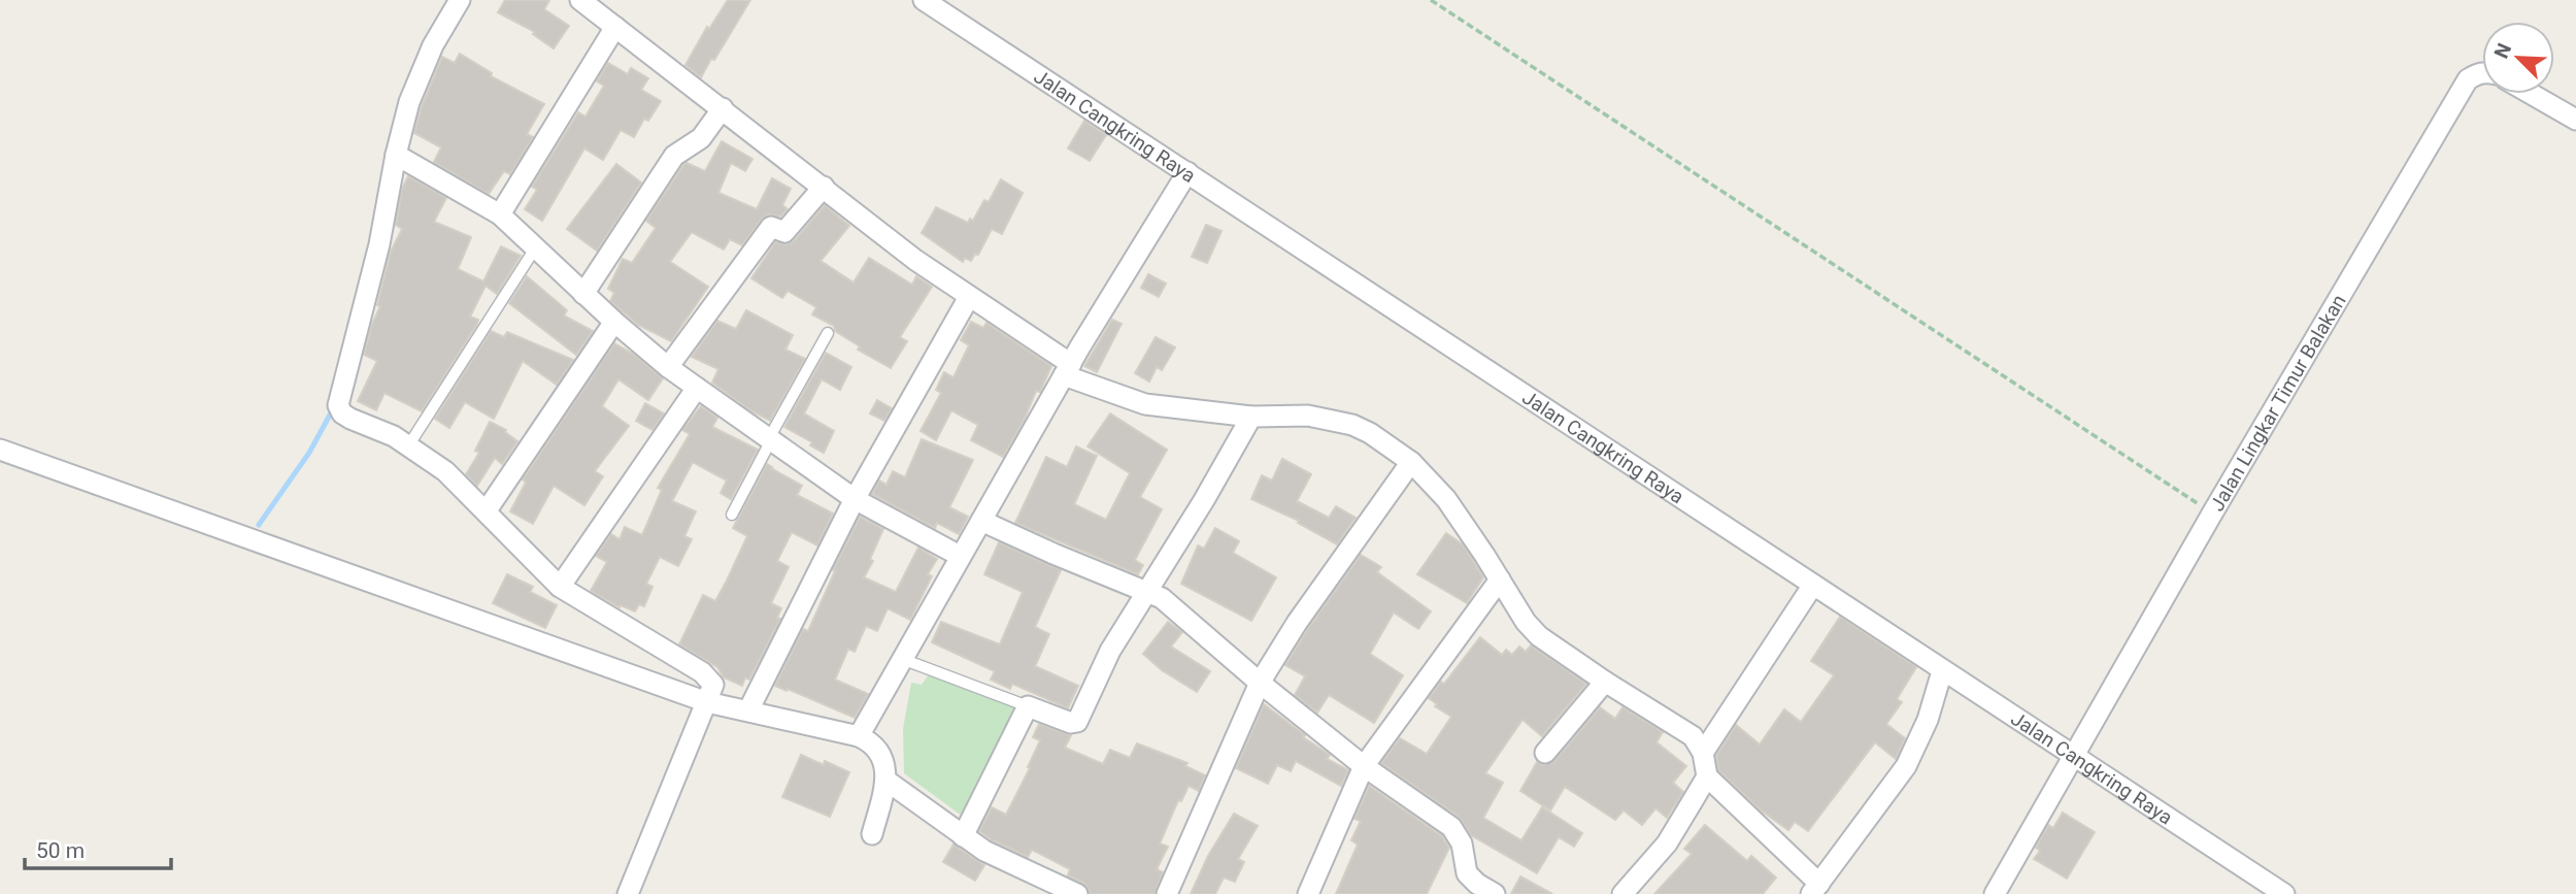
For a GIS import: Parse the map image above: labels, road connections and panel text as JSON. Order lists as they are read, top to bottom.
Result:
{
  "streets": {
    "street": ["Jalan Cangkring Raya", "Jalan Lingkar Timur Balakan"]
  },
  "crossings": [
    ["Jalan Cangkring Raya", "Jalan Lingkar Timur Balakan"]
  ],
  "scale_bar": "50 m",
  "north": "top left"
}
